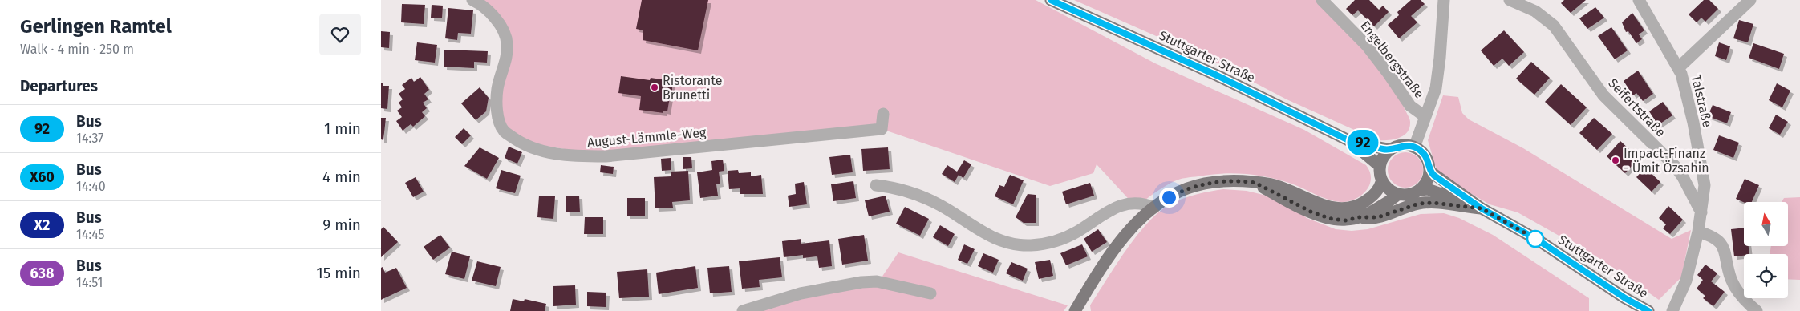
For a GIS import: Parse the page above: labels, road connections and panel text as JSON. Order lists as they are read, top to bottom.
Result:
{
  "streets": {
    "main road": ["Stuttgarter Straße"],
    "street": [
      "Engelbergstraße",
      "Talstraße",
      "Seifertstraße",
      "August-Lämmle-Weg"
    ]
  },
  "crossings": [
    ["Talstraße", "Seifertstraße"]
  ],
  "places": ["Ristorante Brunetti", "Impact-Finanz - Ümit Özsahin"],
  "lines": ["bus line 92"],
  "north": "top",
  "page": {
    "heading": [
      ["Gerlingen Ramtel", "Walk · 4 min · 250 m"],
      "Departures"
    ],
    "on_map": "92",
    "list": [
      {
        "mark": "92",
        "name": "Bus",
        "note": "14:37",
        "value": "1 min"
      },
      {
        "mark": "X60",
        "name": "Bus",
        "note": "14:40",
        "value": "4 min"
      },
      {
        "mark": "X2",
        "name": "Bus",
        "note": "14:45",
        "value": "9 min"
      },
      {
        "mark": "638",
        "name": "Bus",
        "note": "14:51",
        "value": "15 min"
      }
    ]
  }
}
